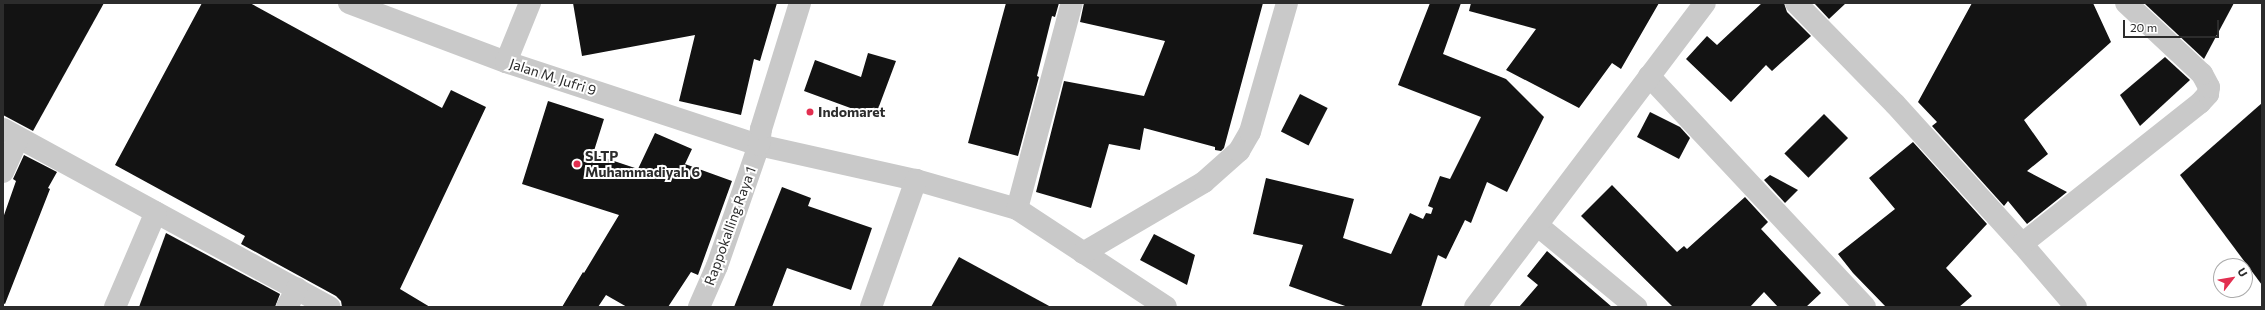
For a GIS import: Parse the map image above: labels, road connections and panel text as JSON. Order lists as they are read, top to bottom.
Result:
{
  "streets": {
    "street": ["Jalan M. Jufri 9", "Rappokalling Raya 1"]
  },
  "crossings": [
    ["Jalan M. Jufri 9", "Rappokalling Raya 1"]
  ],
  "places": ["Indomaret", "SLTP Muhammadiyah 6"],
  "scale_bar": "20 m",
  "north": "top right"
}
